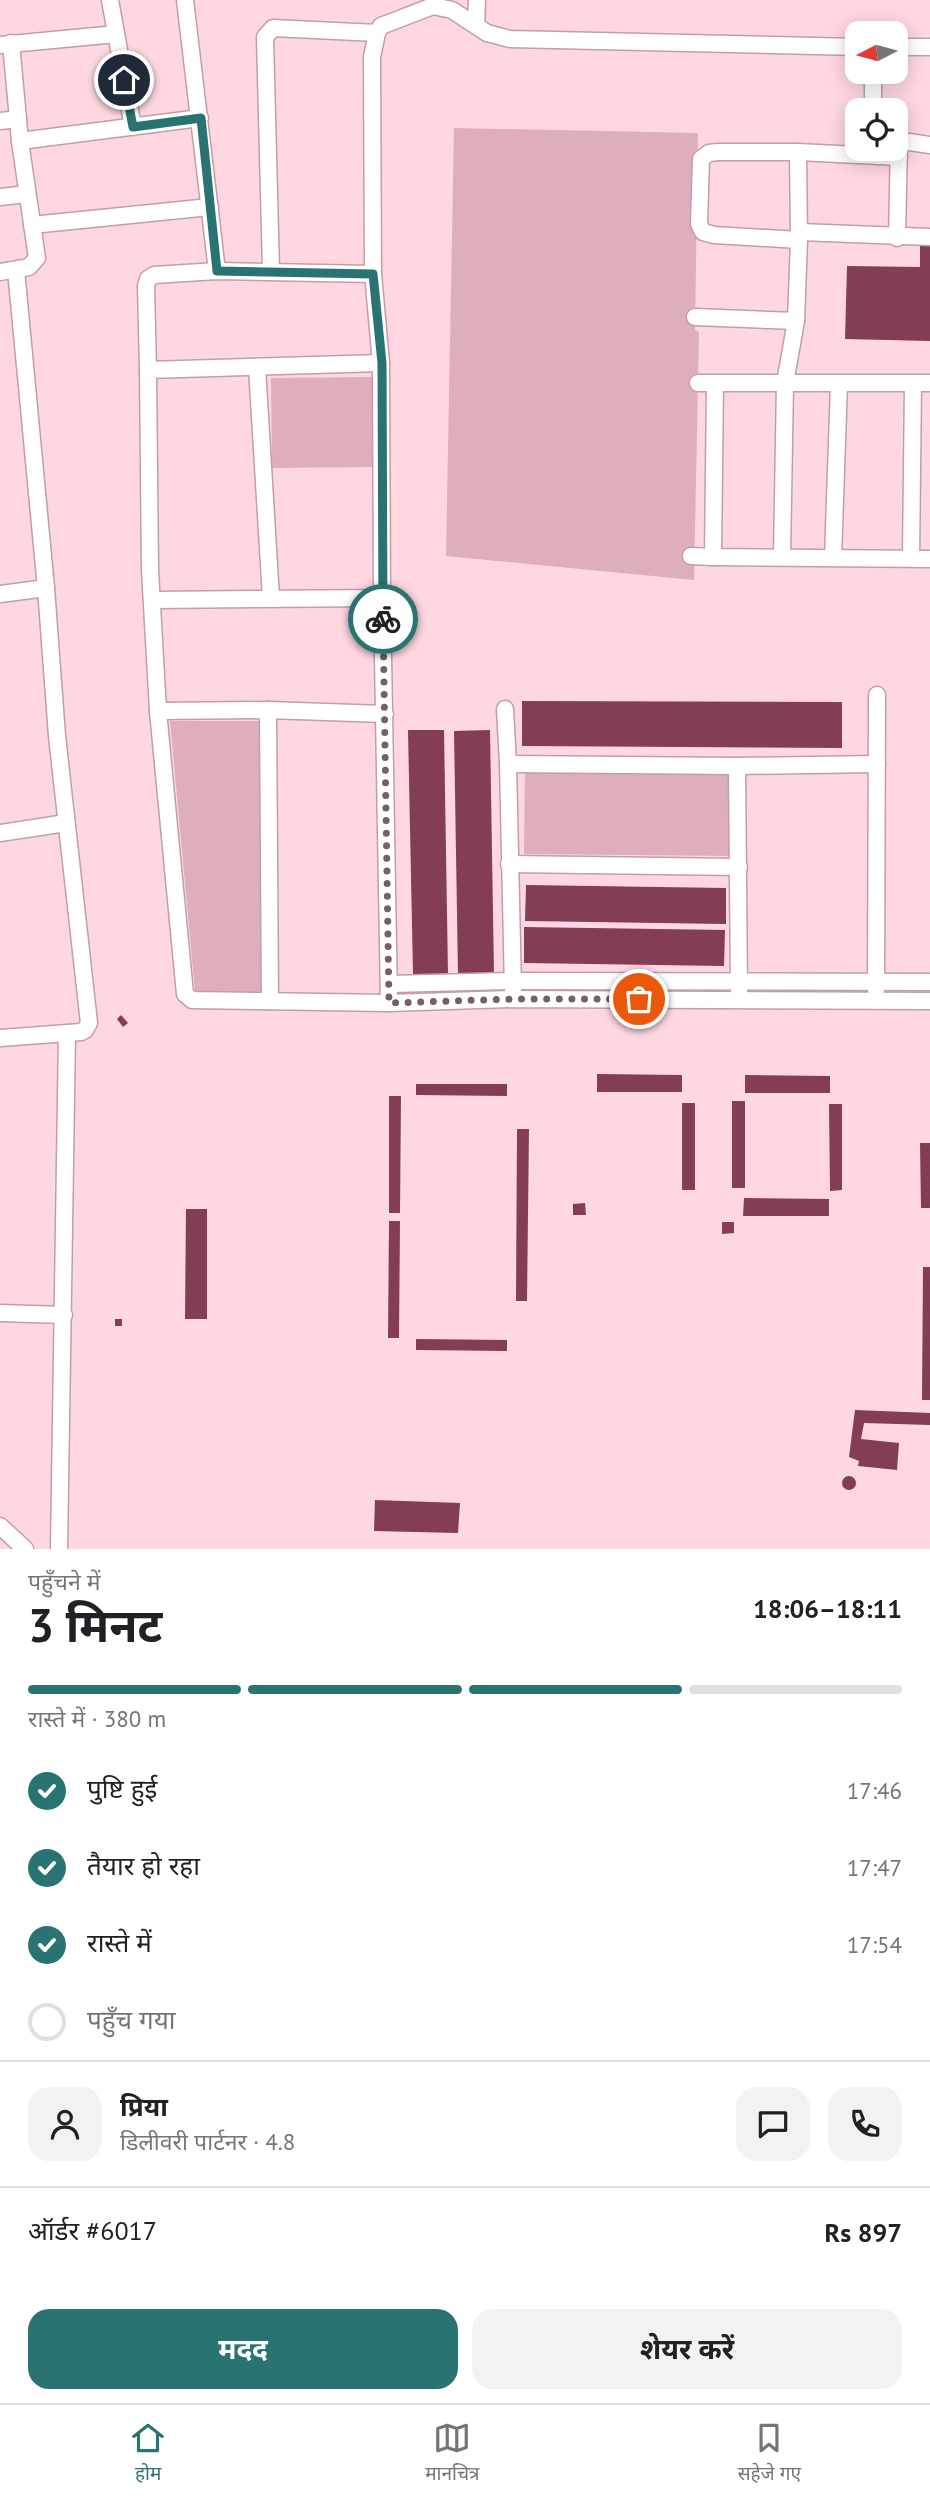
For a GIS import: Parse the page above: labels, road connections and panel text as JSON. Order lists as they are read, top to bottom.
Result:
{
  "north": "left",
  "page": {
    "heading": ["3 मिनट", "पहुँचने में", "18:06–18:11"],
    "panel": [
      "प्रिया",
      "डिलीवरी पार्टनर · 4.8",
      "ऑर्डर #6017",
      "Rs 897"
    ],
    "bar": "रास्ते में · 380 m",
    "list": [
      ["पुष्टि हुई", "17:46"],
      ["तैयार हो रहा", "17:47"],
      ["रास्ते में", "17:54"],
      "पहुँच गया"
    ],
    "buttons": ["मदद", "शेयर करें"],
    "tabs": ["होम", "मानचित्र", "सहेजे गए"]
  }
}
